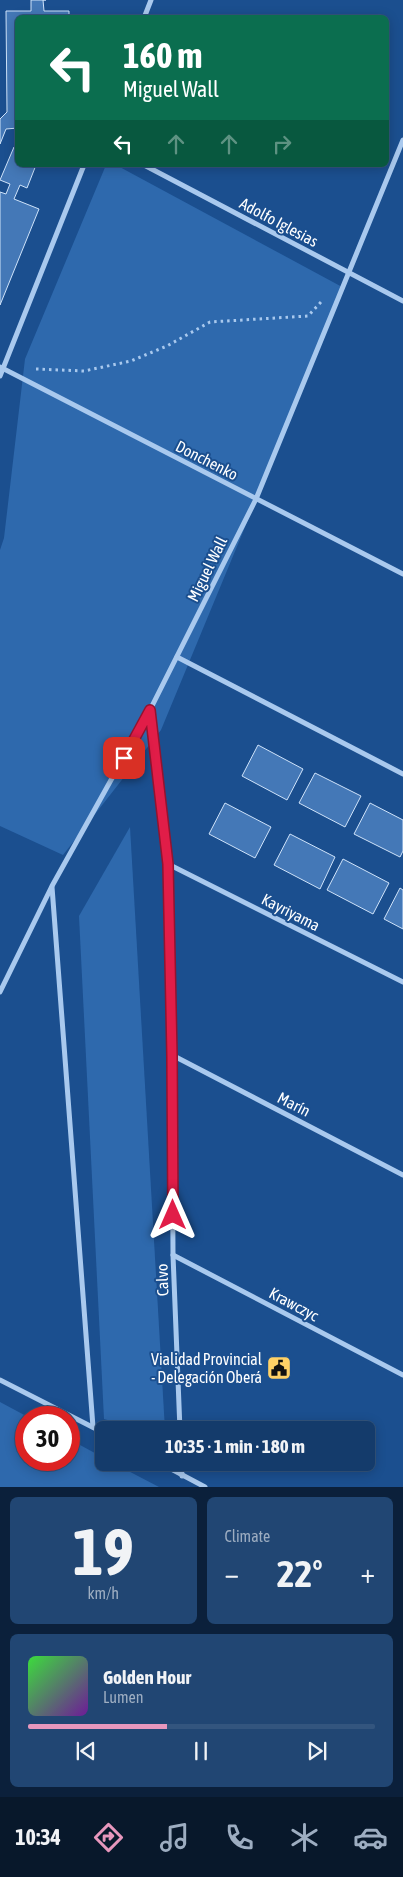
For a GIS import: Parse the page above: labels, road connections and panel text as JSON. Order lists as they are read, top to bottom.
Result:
{
  "streets": {
    "street": [
      "Adolfo Iglesias",
      "Donchenko",
      "Miguel Wall",
      "Kayriyama",
      "Marín",
      "Calvo",
      "Krawczyc"
    ]
  },
  "crossings": [
    ["Adolfo Iglesias", "Miguel Wall"],
    ["Donchenko", "Miguel Wall"],
    ["Miguel Wall", "Calvo"],
    ["Kayriyama", "Calvo"],
    ["Marín", "Calvo"],
    ["Calvo", "Krawczyc"]
  ],
  "places": {
    "public building": ["Vialidad Provincial - Delegación Oberá"]
  },
  "page": {
    "turn": ["160 m", "Miguel Wall"],
    "limit": "30",
    "trip": "10:35 · 1 min · 180 m",
    "tile": [
      ["19", "km/h"],
      "Climate"
    ],
    "heat": ["−", "22°", "+"],
    "song": ["Golden Hour", "Lumen"],
    "tabs": "10:34"
  }
}
